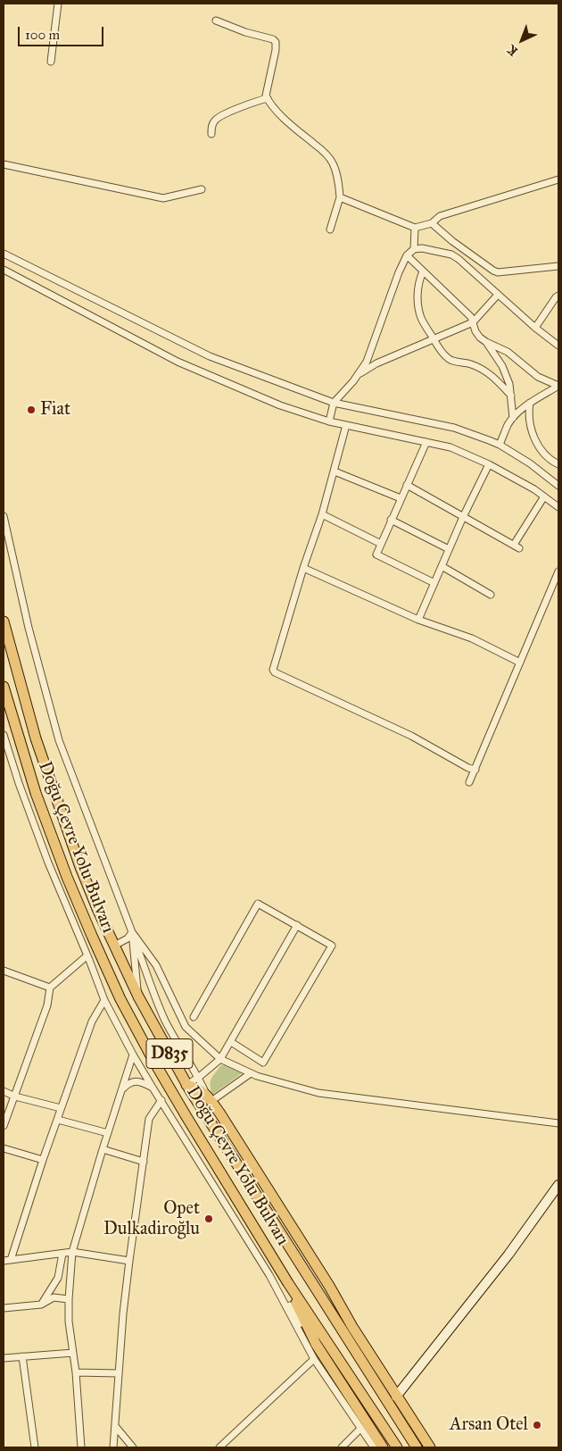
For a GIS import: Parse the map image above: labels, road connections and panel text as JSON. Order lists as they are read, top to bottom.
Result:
{
  "streets": {
    "highway": ["Doğu Çevre Yolu Bulvarı", "D835"]
  },
  "places": ["Fiat", "Opet Dulkadiroğlu", "Arsan Otel"],
  "scale_bar": "100 m",
  "north": "bottom left"
}
